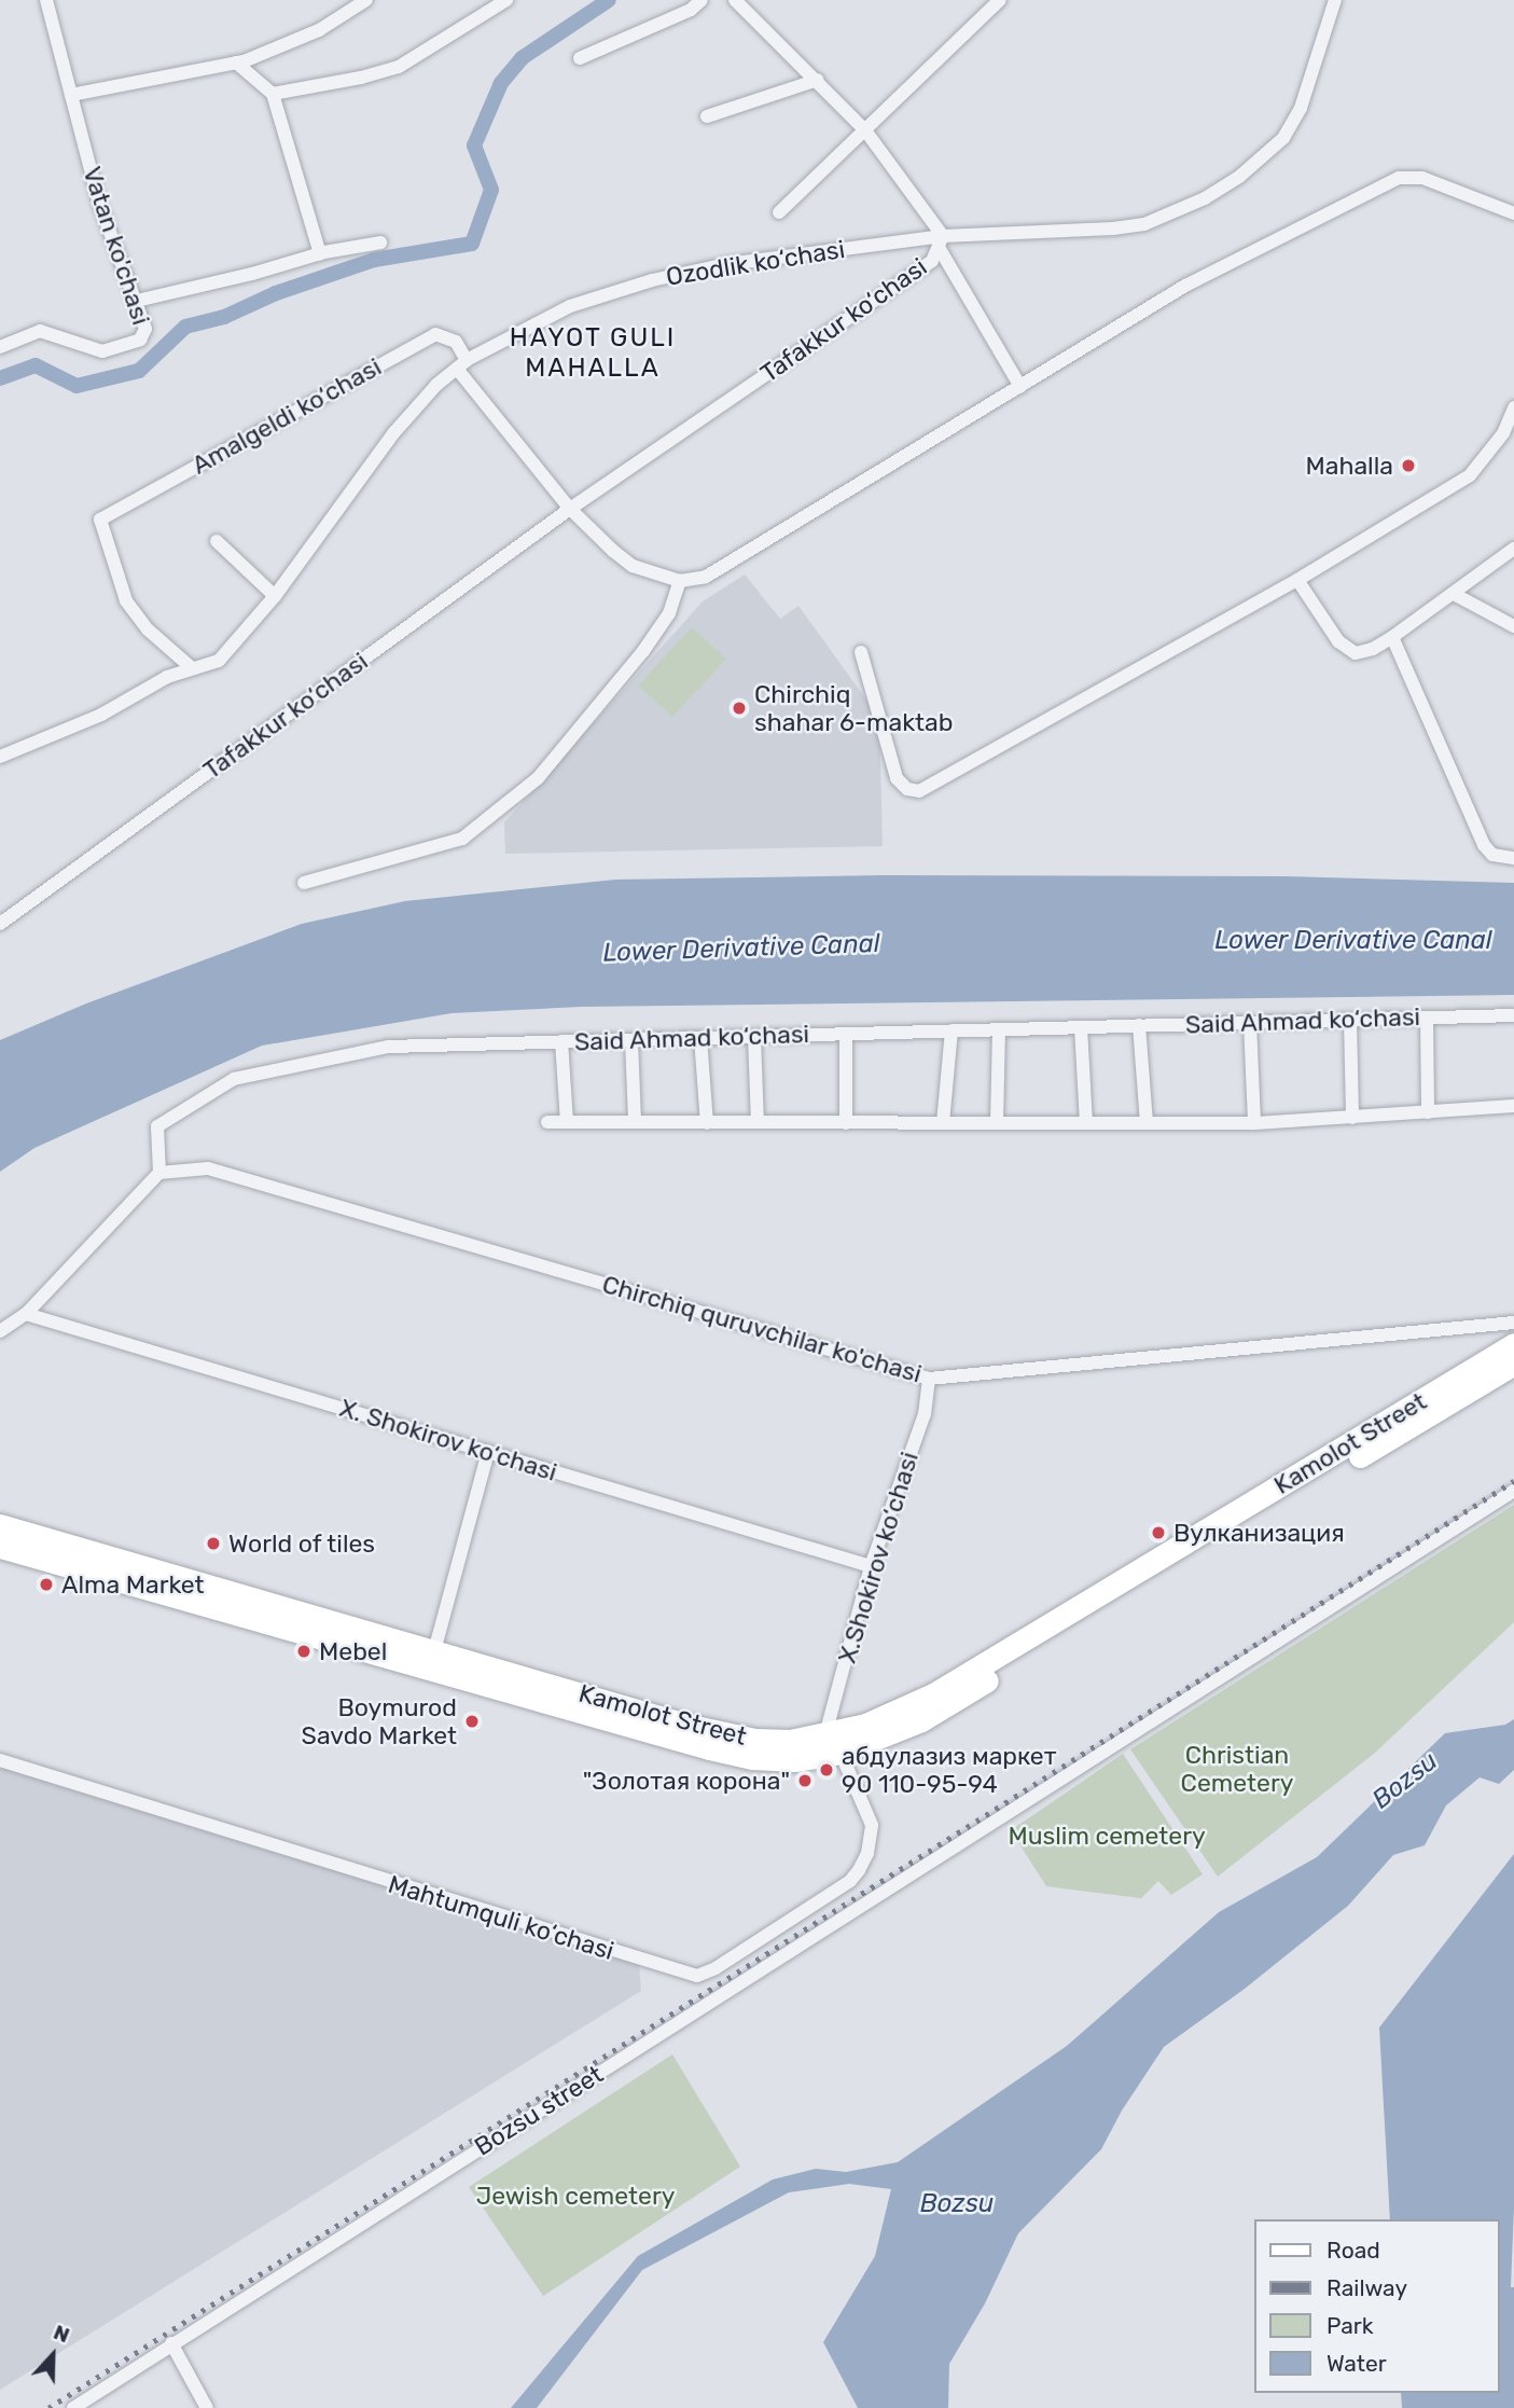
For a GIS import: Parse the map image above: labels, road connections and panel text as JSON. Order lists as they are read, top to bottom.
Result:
{
  "streets": {
    "main road": ["Kamolot Street"],
    "street": [
      "Vatan ko'chasi",
      "Ozodlik ko‘chasi",
      "Tafakkur ko‘chasi",
      "Amalgeldi ko‘chasi",
      "Said Ahmad ko‘chasi",
      "Chirchiq quruvchilar ko'chasi",
      "X. Shokirov ko‘chasi",
      "X.Shokirov ko‘chasi",
      "Mahtumquli ko‘chasi",
      "Bozsu street"
    ]
  },
  "crossings": [
    ["Ozodlik ko‘chasi", "Tafakkur ko‘chasi"],
    ["Ozodlik ko‘chasi", "Amalgeldi ko‘chasi"],
    ["Said Ahmad ko‘chasi", "Chirchiq quruvchilar ko'chasi"],
    ["Chirchiq quruvchilar ko'chasi", "X.Shokirov ko‘chasi"],
    ["X. Shokirov ko‘chasi", "X.Shokirov ko‘chasi"],
    ["Kamolot Street", "X.Shokirov ko‘chasi"],
    ["Kamolot Street", "Mahtumquli ko‘chasi"],
    ["X.Shokirov ko‘chasi", "Mahtumquli ko‘chasi"]
  ],
  "districts": ["HAYOT GULI MAHALLA"],
  "water": ["Lower Derivative Canal", "Bozsu"],
  "parks": ["Christian Cemetery", "Muslim cemetery", "Jewish cemetery"],
  "places": [
    "Mahalla",
    "Chirchiq shahar 6-maktab",
    "Вулканизация",
    "World of tiles",
    "Alma Market",
    "Mebel",
    "Boymurod Savdo Market",
    "абдулазиз маркет 90 110-95-94",
    "\"Золотая корона\""
  ],
  "legend": [
    "Road",
    "Railway",
    "Park",
    "Water"
  ],
  "north": "top"
}
